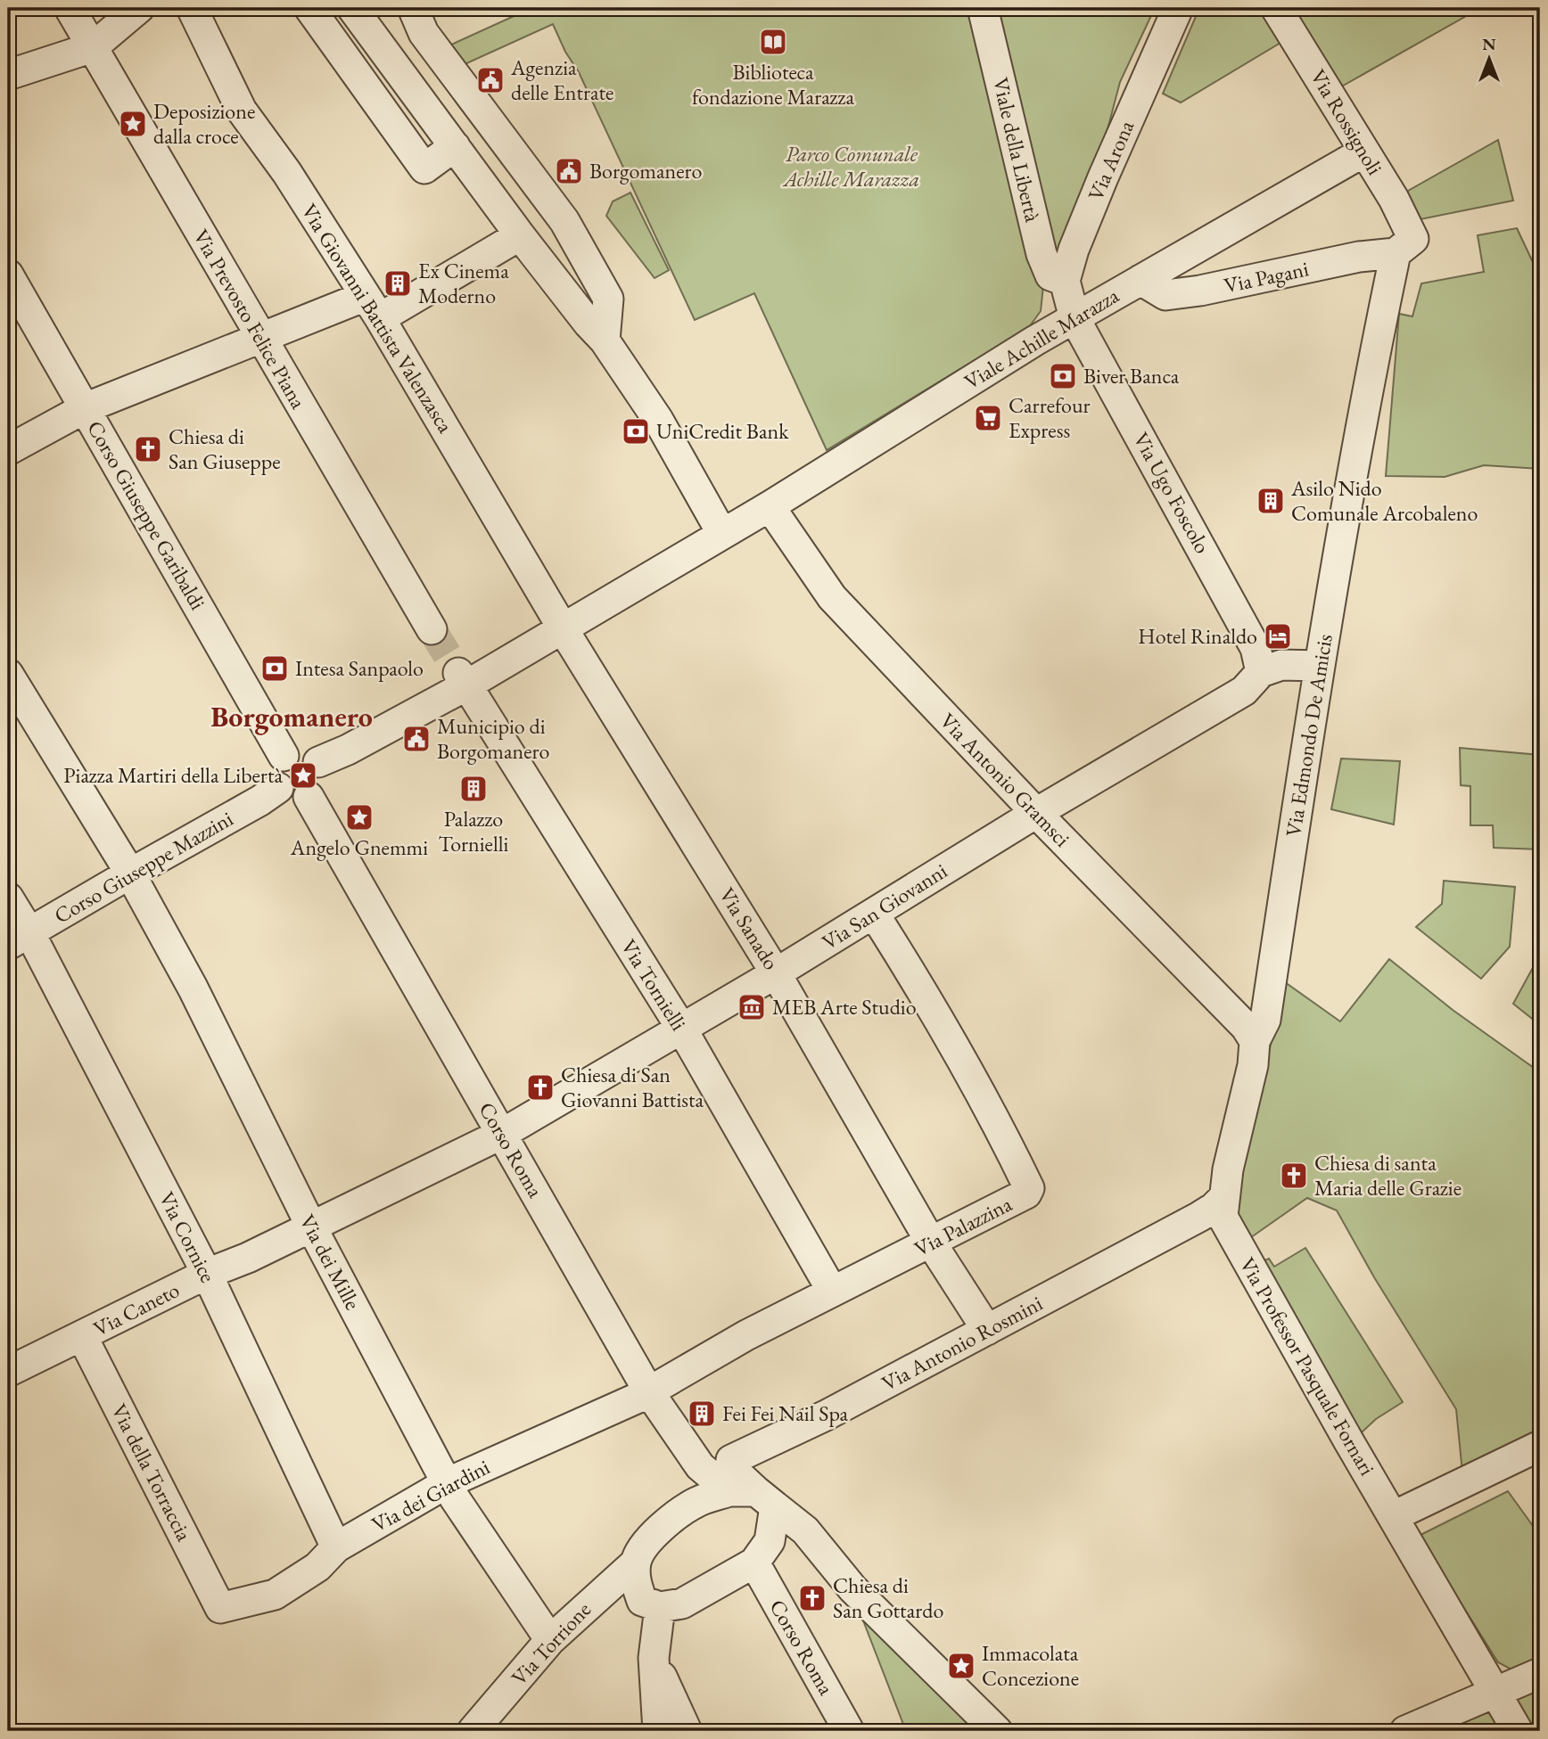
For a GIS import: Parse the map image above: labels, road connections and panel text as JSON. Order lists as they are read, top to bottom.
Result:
{
  "streets": {
    "street": [
      "Via Rossignoli",
      "Viale della Libertà",
      "Via Arona",
      "Via Pagani",
      "Via Giovanni Battista Valenzasca",
      "Via Prevosto Felice Piana",
      "Viale Achille Marazza",
      "Via Ugo Foscolo",
      "Corso Giuseppe Garibaldi",
      "Via Edmondo De Amicis",
      "Via Antonio Gramsci",
      "Corso Giuseppe Mazzini",
      "Via San Giovanni",
      "Via Sanado",
      "Via Tornielli",
      "Corso Roma",
      "Via Palazzina",
      "Via Cornice",
      "Via dei Mille",
      "Via Caneto",
      "Via Antonio Rosmini",
      "Via Professor Pasquale Fornari",
      "Via della Torraccia",
      "Via dei Giardini",
      "Via Torrione"
    ]
  },
  "crossings": [
    ["Via Rossignoli", "Via Pagani"],
    ["Via Rossignoli", "Viale Achille Marazza"],
    ["Via Rossignoli", "Via Edmondo De Amicis"],
    ["Viale della Libertà", "Via Arona"],
    ["Via Pagani", "Viale Achille Marazza"],
    ["Via Pagani", "Via Edmondo De Amicis"],
    ["Via Giovanni Battista Valenzasca", "Viale Achille Marazza"],
    ["Via Giovanni Battista Valenzasca", "Via Sanado"],
    ["Viale Achille Marazza", "Via Ugo Foscolo"],
    ["Viale Achille Marazza", "Corso Giuseppe Garibaldi"],
    ["Viale Achille Marazza", "Via Antonio Gramsci"],
    ["Viale Achille Marazza", "Corso Giuseppe Mazzini"],
    ["Viale Achille Marazza", "Via Sanado"],
    ["Viale Achille Marazza", "Via Tornielli"],
    ["Viale Achille Marazza", "Corso Roma"],
    ["Via Ugo Foscolo", "Via San Giovanni"],
    ["Corso Giuseppe Garibaldi", "Corso Giuseppe Mazzini"],
    ["Corso Giuseppe Garibaldi", "Corso Roma"],
    ["Via Edmondo De Amicis", "Via Antonio Gramsci"],
    ["Via Edmondo De Amicis", "Via Antonio Rosmini"],
    ["Via Edmondo De Amicis", "Via Professor Pasquale Fornari"],
    ["Via Antonio Gramsci", "Via San Giovanni"],
    ["Corso Giuseppe Mazzini", "Corso Roma"],
    ["Corso Giuseppe Mazzini", "Via Cornice"],
    ["Corso Giuseppe Mazzini", "Via dei Mille"],
    ["Via San Giovanni", "Via Sanado"],
    ["Via San Giovanni", "Via Tornielli"],
    ["Via San Giovanni", "Corso Roma"],
    ["Via San Giovanni", "Via Palazzina"],
    ["Via San Giovanni", "Via Caneto"],
    ["Via Sanado", "Via Palazzina"],
    ["Via Sanado", "Via Antonio Rosmini"],
    ["Via Tornielli", "Via Palazzina"],
    ["Corso Roma", "Via Palazzina"],
    ["Corso Roma", "Via Caneto"],
    ["Corso Roma", "Via Antonio Rosmini"],
    ["Corso Roma", "Via dei Giardini"],
    ["Corso Roma", "Via Torrione"],
    ["Via Palazzina", "Via dei Giardini"],
    ["Via Cornice", "Via Caneto"],
    ["Via Cornice", "Via dei Giardini"],
    ["Via dei Mille", "Via Caneto"],
    ["Via dei Mille", "Via dei Giardini"],
    ["Via dei Mille", "Via Torrione"],
    ["Via Caneto", "Via della Torraccia"],
    ["Via Antonio Rosmini", "Via Professor Pasquale Fornari"],
    ["Via Antonio Rosmini", "Via Torrione"],
    ["Via della Torraccia", "Via dei Giardini"]
  ],
  "districts": ["Borgomanero"],
  "parks": ["Parco Comunale Achille Marazza"],
  "places": {
    "library": ["Biblioteca fondazione Marazza"],
    "public building": ["Agenzia delle Entrate", "Borgomanero", "Municipio di Borgomanero"],
    "place": [
      "Deposizione dalla croce",
      "Piazza Martiri della Libertà",
      "Angelo Gnemmi",
      "Immacolata Concezione"
    ],
    "building": [
      "Ex Cinema Moderno",
      "Asilo Nido Comunale Arcobaleno",
      "Palazzo Tornielli",
      "Fei Fei Nail Spa"
    ],
    "bank": ["Biver Banca", "UniCredit Bank", "Intesa Sanpaolo"],
    "supermarket": ["Carrefour Express"],
    "church": [
      "Chiesa di San Giuseppe",
      "Chiesa di San Giovanni Battista",
      "Chiesa di santa Maria delle Grazie",
      "Chiesa di San Gottardo"
    ],
    "hotel": ["Hotel Rinaldo"],
    "museum": ["MEB Arte Studio"]
  },
  "north": "top"
}
